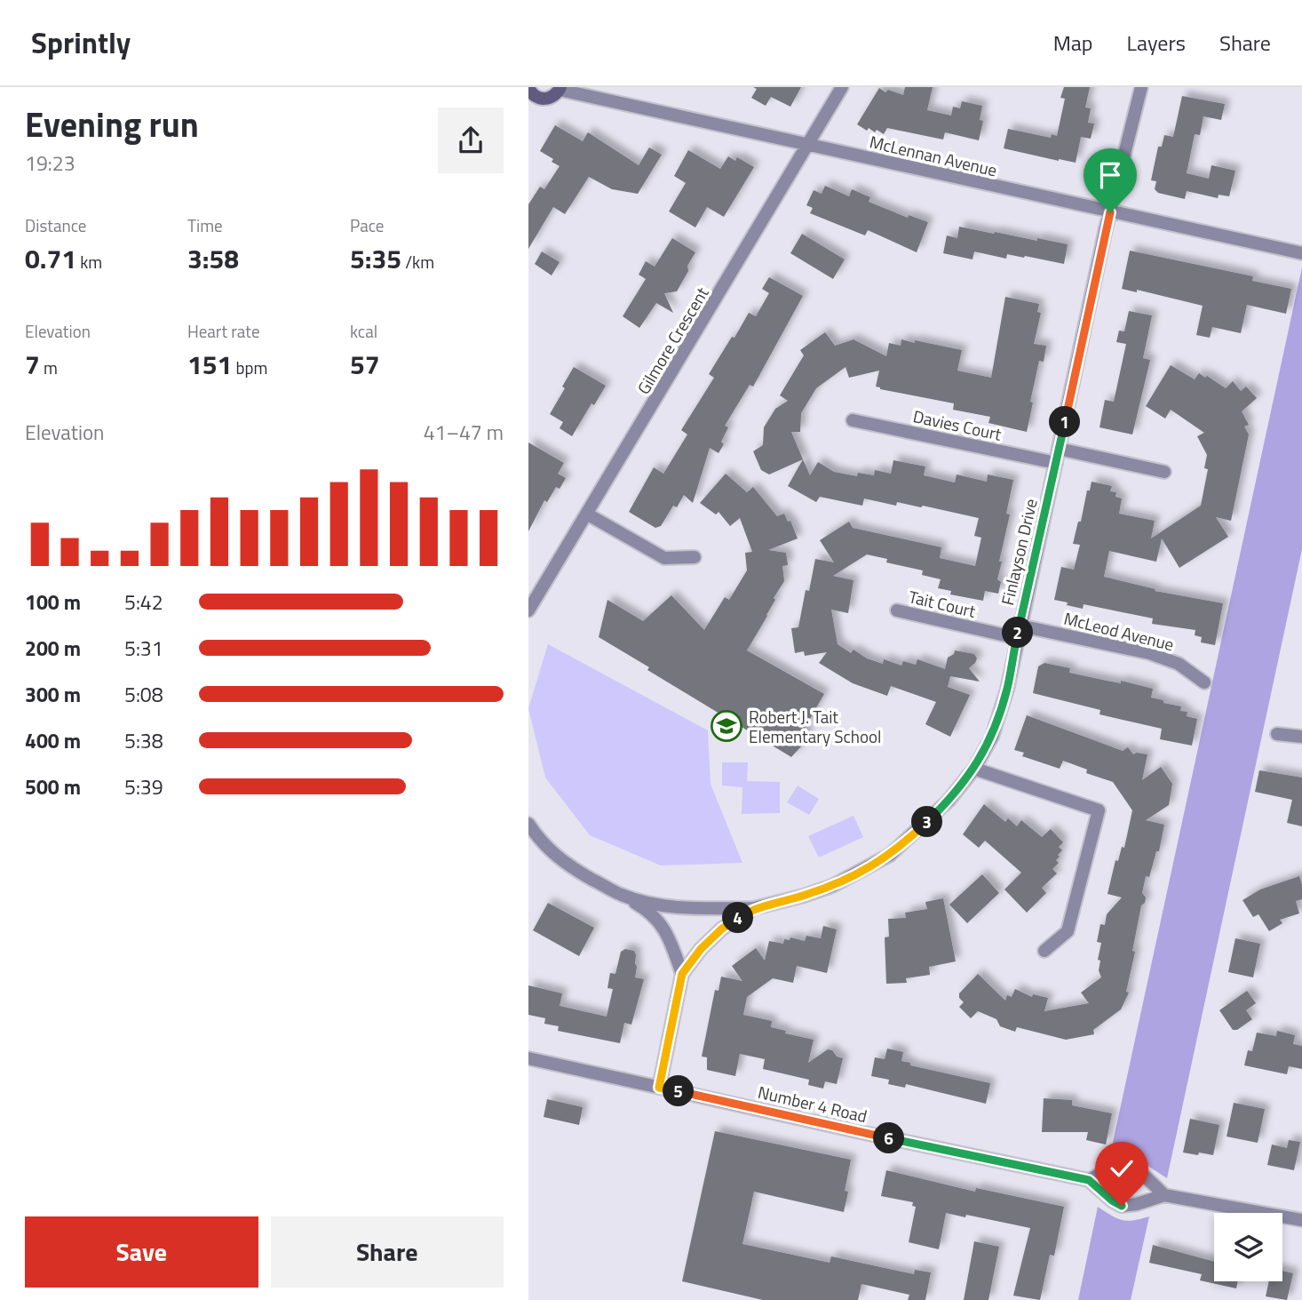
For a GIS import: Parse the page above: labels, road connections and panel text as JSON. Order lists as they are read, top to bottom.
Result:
{
  "streets": {
    "street": [
      "McLennan Avenue",
      "Gilmore Crescent",
      "Davies Court",
      "Finlayson Drive",
      "Tait Court",
      "McLeod Avenue",
      "Number 4 Road"
    ]
  },
  "crossings": [
    ["McLennan Avenue", "Gilmore Crescent"],
    ["McLennan Avenue", "Finlayson Drive"],
    ["Davies Court", "Finlayson Drive"],
    ["Finlayson Drive", "Tait Court"],
    ["Finlayson Drive", "McLeod Avenue"],
    ["Finlayson Drive", "Number 4 Road"],
    ["Tait Court", "McLeod Avenue"]
  ],
  "places": {
    "school or university": ["Robert J. Tait Elementary School"]
  },
  "page": {
    "header": "Sprintly",
    "nav": ["Map", "Layers", "Share"],
    "heading": ["Evening run", "19:23"],
    "stats": [
      ["Distance", "0.71 km"],
      ["Time", "3:58"],
      ["Pace", "5:35 /km"],
      ["Elevation", "7 m"],
      ["Heart rate", "151 bpm"],
      ["kcal", "57"]
    ],
    "chart": ["Elevation", "41–47 m"],
    "pins": [
      "1",
      "2",
      "3",
      "4",
      "5",
      "6"
    ],
    "list": [
      {
        "name": "100 m",
        "note": "5:42"
      },
      {
        "name": "200 m",
        "note": "5:31"
      },
      {
        "name": "300 m",
        "note": "5:08"
      },
      {
        "name": "400 m",
        "note": "5:38"
      },
      {
        "name": "500 m",
        "note": "5:39"
      }
    ],
    "buttons": ["Save", "Share"]
  }
}
